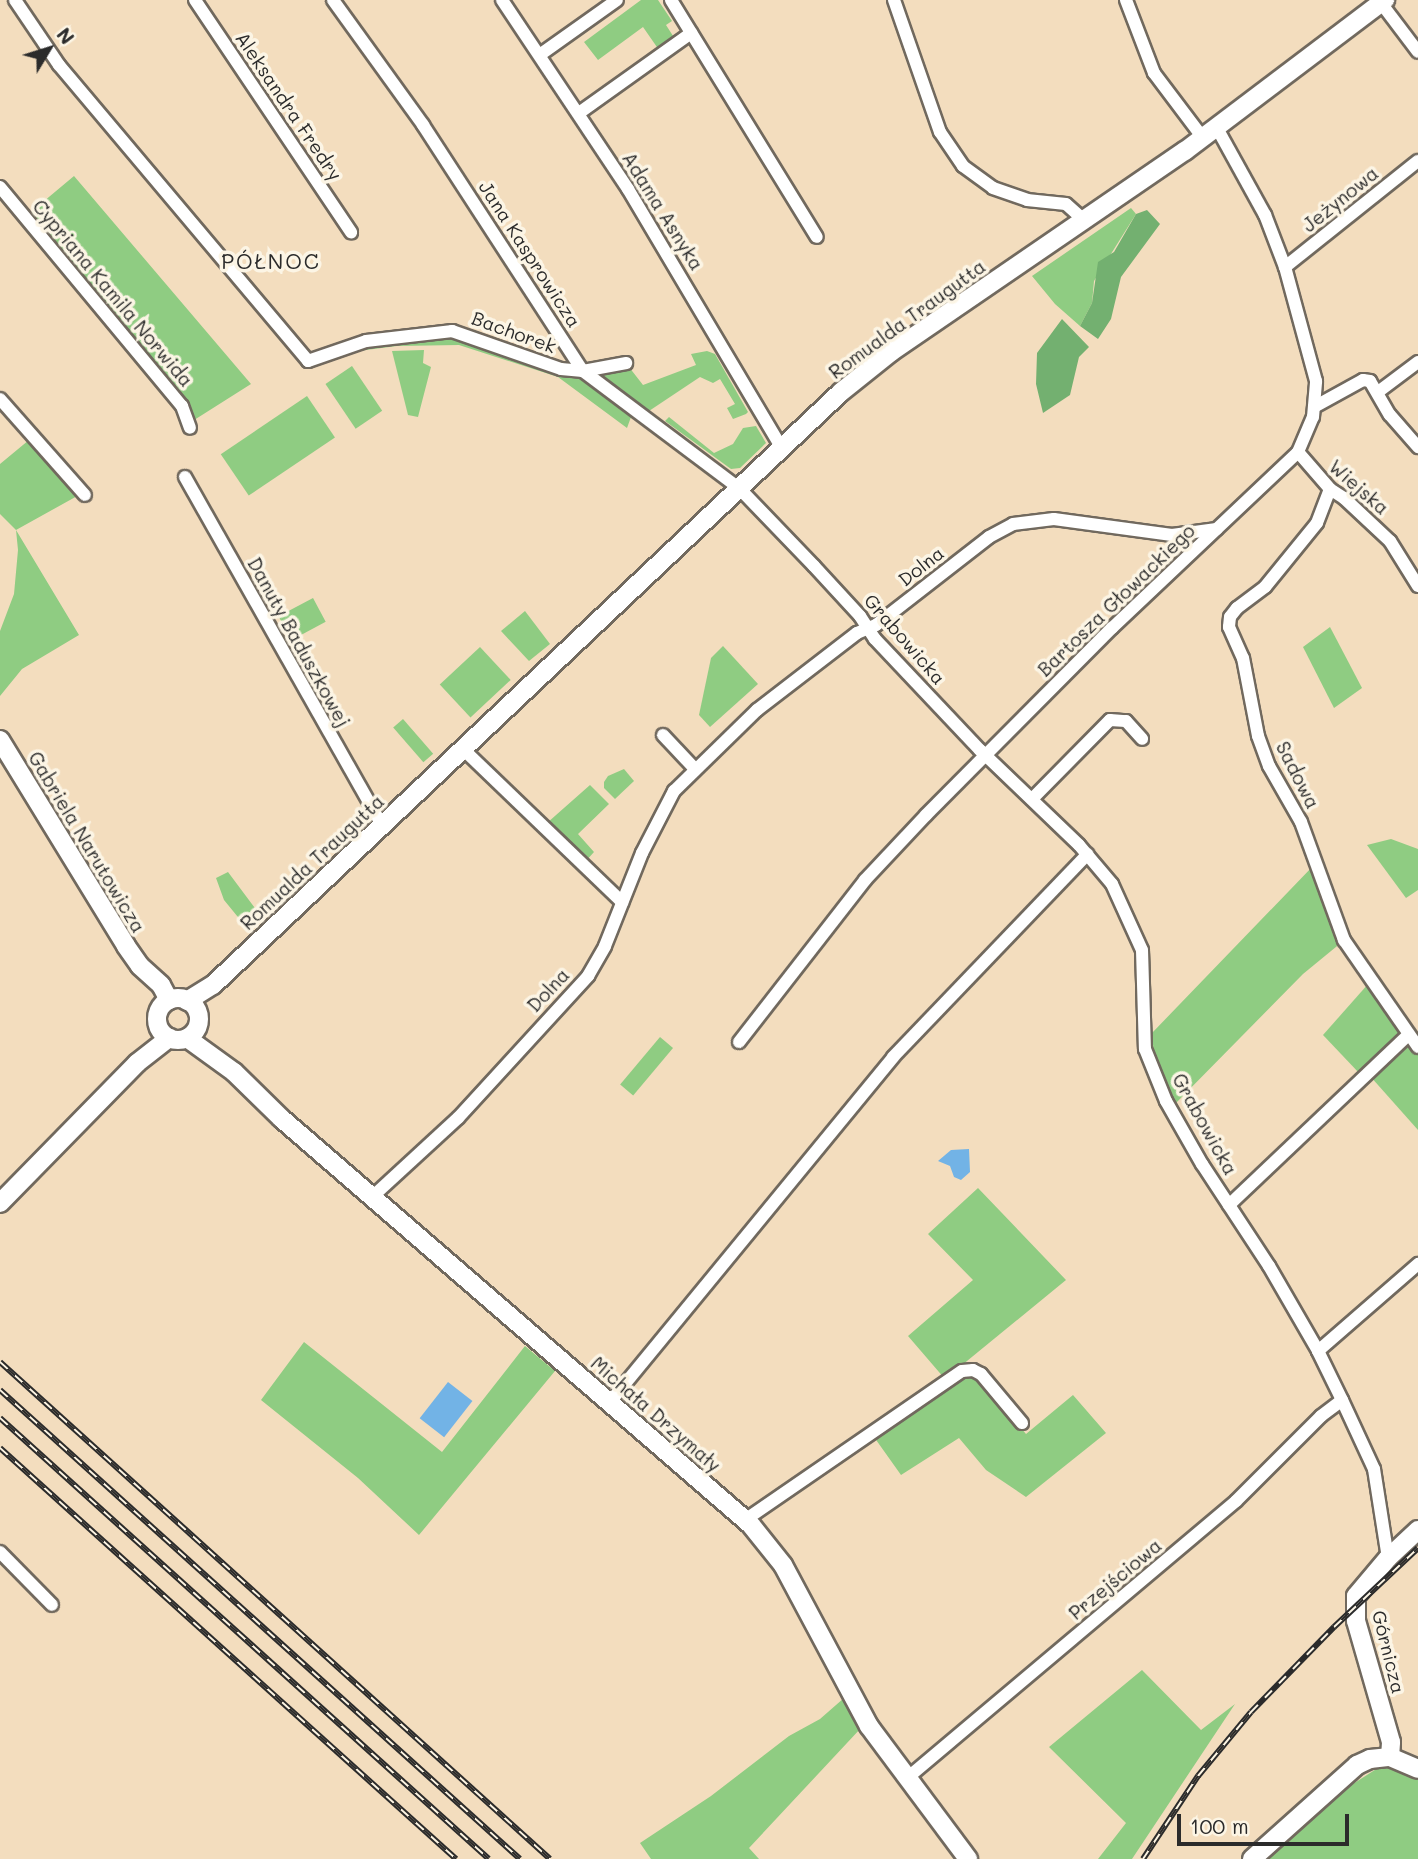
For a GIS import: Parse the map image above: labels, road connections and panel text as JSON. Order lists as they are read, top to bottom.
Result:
{
  "streets": {
    "street": [
      "Aleksandra Fredry",
      "Jeżynowa",
      "Adama Asnyka",
      "Jana Kasprowicza",
      "Cypriana Kamila Norwida",
      "Romualda Traugutta",
      "Bachorek",
      "Wiejska",
      "Dolna",
      "Bartosza Głowackiego",
      "Grabowicka",
      "Danuty Baduszkowej",
      "Sadowa",
      "Gabriela Narutowicza",
      "Michała Drzymały",
      "Przejściowa",
      "Górnicza"
    ]
  },
  "crossings": [
    ["Jeżynowa", "Bartosza Głowackiego"],
    ["Adama Asnyka", "Romualda Traugutta"],
    ["Jana Kasprowicza", "Romualda Traugutta"],
    ["Jana Kasprowicza", "Bachorek"],
    ["Jana Kasprowicza", "Grabowicka"],
    ["Romualda Traugutta", "Bartosza Głowackiego"],
    ["Romualda Traugutta", "Grabowicka"],
    ["Romualda Traugutta", "Danuty Baduszkowej"],
    ["Romualda Traugutta", "Gabriela Narutowicza"],
    ["Romualda Traugutta", "Michała Drzymały"],
    ["Wiejska", "Bartosza Głowackiego"],
    ["Wiejska", "Sadowa"],
    ["Dolna", "Bartosza Głowackiego"],
    ["Dolna", "Grabowicka"],
    ["Dolna", "Michała Drzymały"],
    ["Bartosza Głowackiego", "Grabowicka"],
    ["Grabowicka", "Przejściowa"],
    ["Grabowicka", "Górnicza"],
    ["Gabriela Narutowicza", "Michała Drzymały"],
    ["Michała Drzymały", "Przejściowa"]
  ],
  "districts": ["PÓŁNOC"],
  "scale_bar": "100 m",
  "north": "top right"
}
